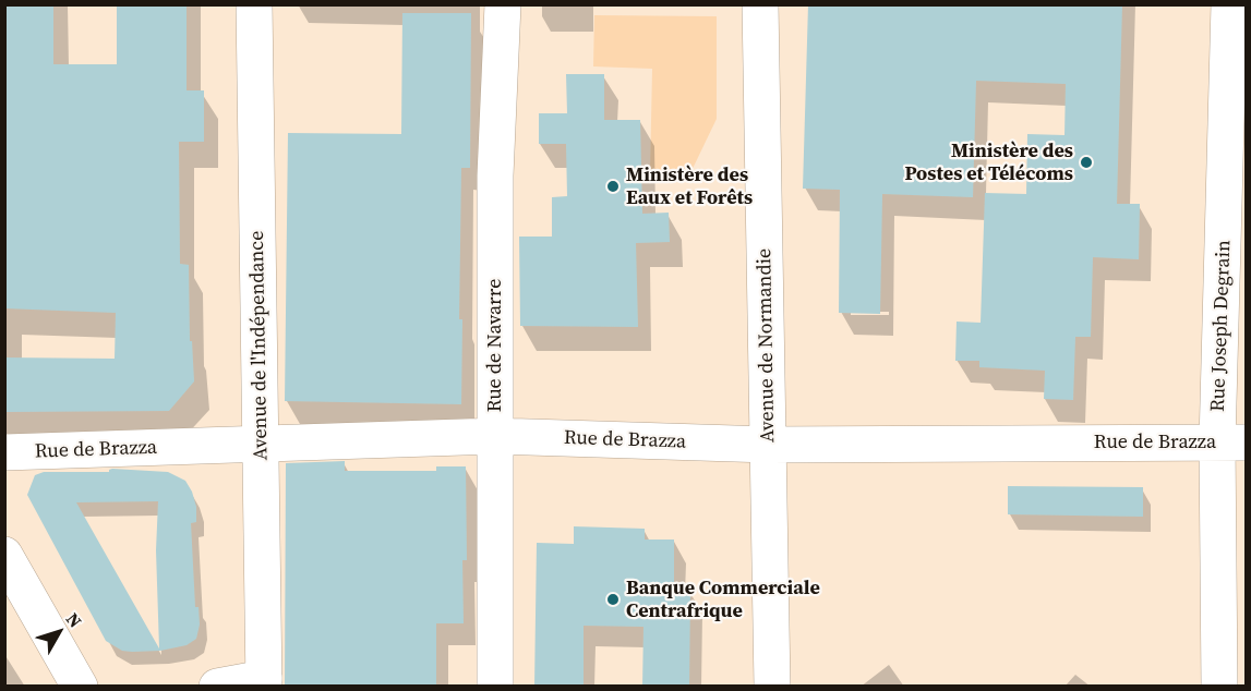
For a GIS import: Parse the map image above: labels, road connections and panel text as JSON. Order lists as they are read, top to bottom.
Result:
{
  "streets": {
    "street": [
      "Rue Joseph Degrain",
      "Avenue de l'Indépendance",
      "Rue de Navarre",
      "Avenue de Normandie",
      "Rue de Brazza"
    ]
  },
  "crossings": [
    ["Rue Joseph Degrain", "Rue de Brazza"],
    ["Avenue de l'Indépendance", "Rue de Brazza"],
    ["Rue de Navarre", "Rue de Brazza"],
    ["Avenue de Normandie", "Rue de Brazza"]
  ],
  "places": ["Ministère des Postes et Télécoms", "Ministère des Eaux et Forêts", "Banque Commerciale Centrafrique"],
  "north": "top right"
}
